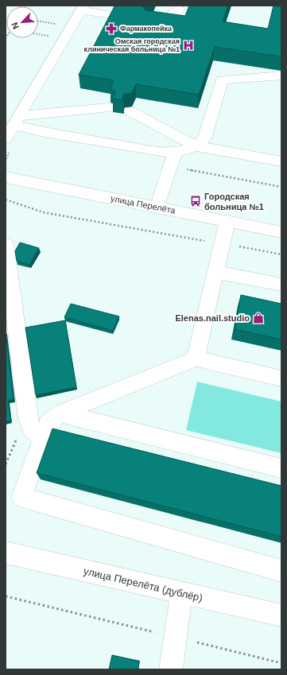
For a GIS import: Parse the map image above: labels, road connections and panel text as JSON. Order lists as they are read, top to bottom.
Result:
{
  "streets": {
    "main road": ["улица Перелёта", "улица Перелёта (дублёр)"]
  },
  "places": {
    "pharmacy": ["Фармакопейка"],
    "hospital": ["Омская городская клиническая больница №1"],
    "bus stop": ["Городская больница №1"],
    "shop": ["Elenas.nail.studio"]
  },
  "north": "bottom left"
}
